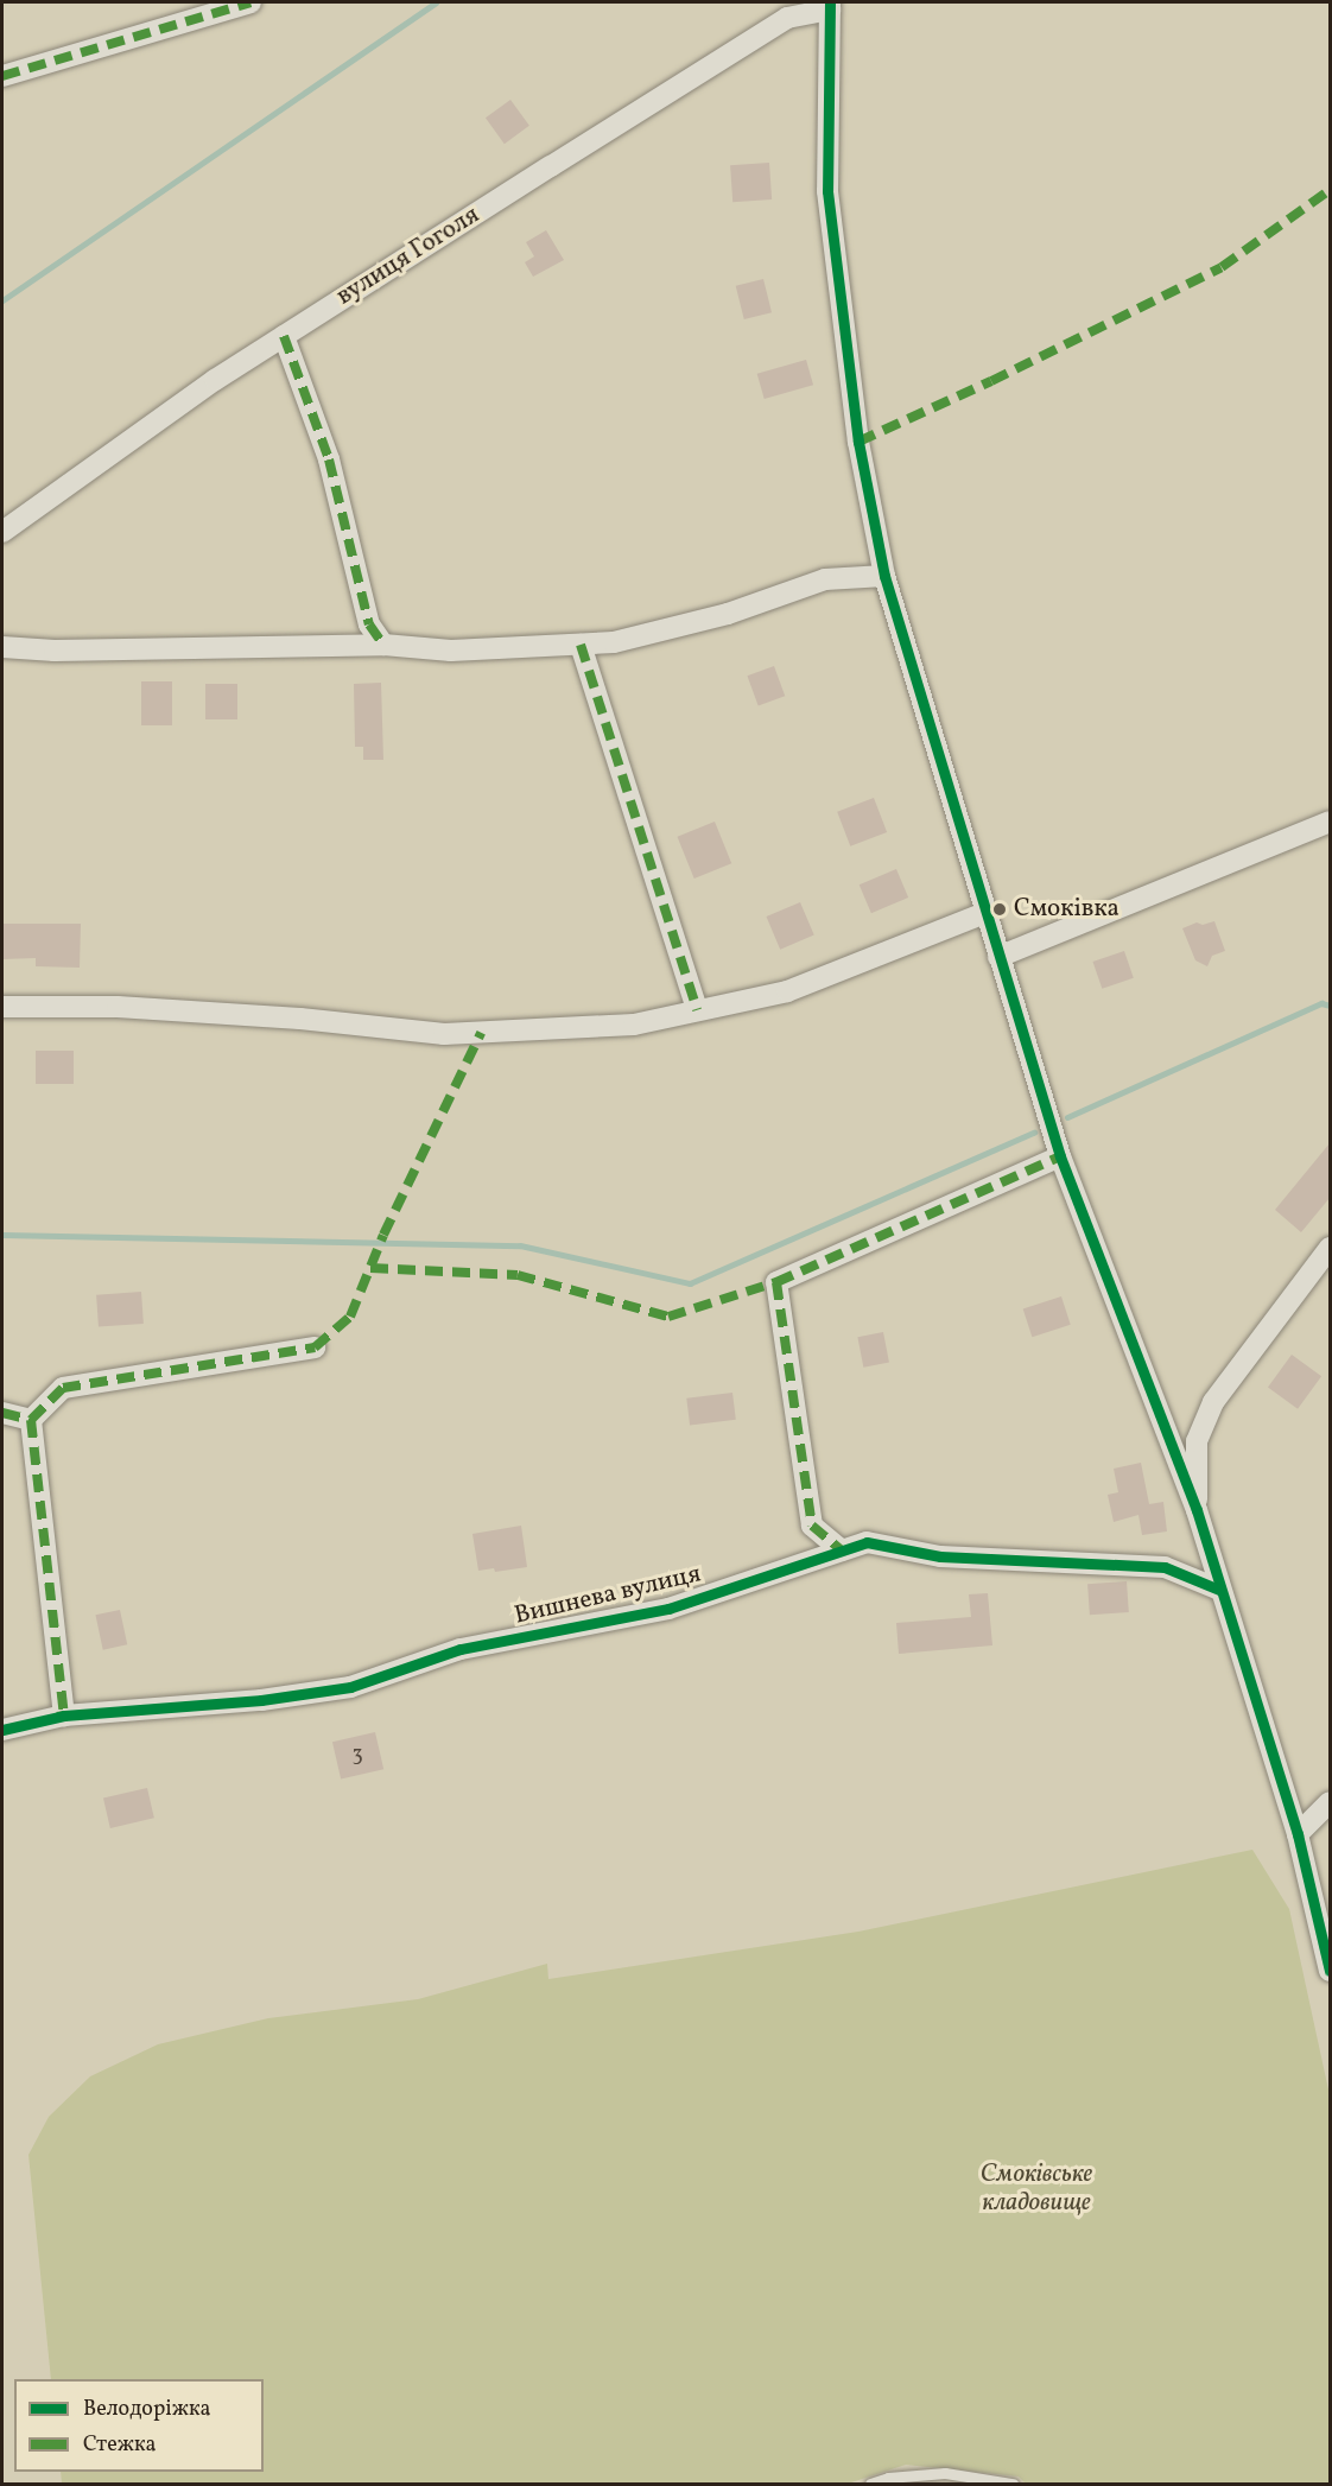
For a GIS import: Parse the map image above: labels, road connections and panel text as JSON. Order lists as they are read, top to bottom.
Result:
{
  "streets": {
    "street": ["вулиця Гоголя", "Вишнева вулиця"]
  },
  "parks": ["Смоківське кладовище"],
  "places": ["Смоківка"],
  "house_numbers": ["3"],
  "legend": ["Велодоріжка", "Стежка"]
}
